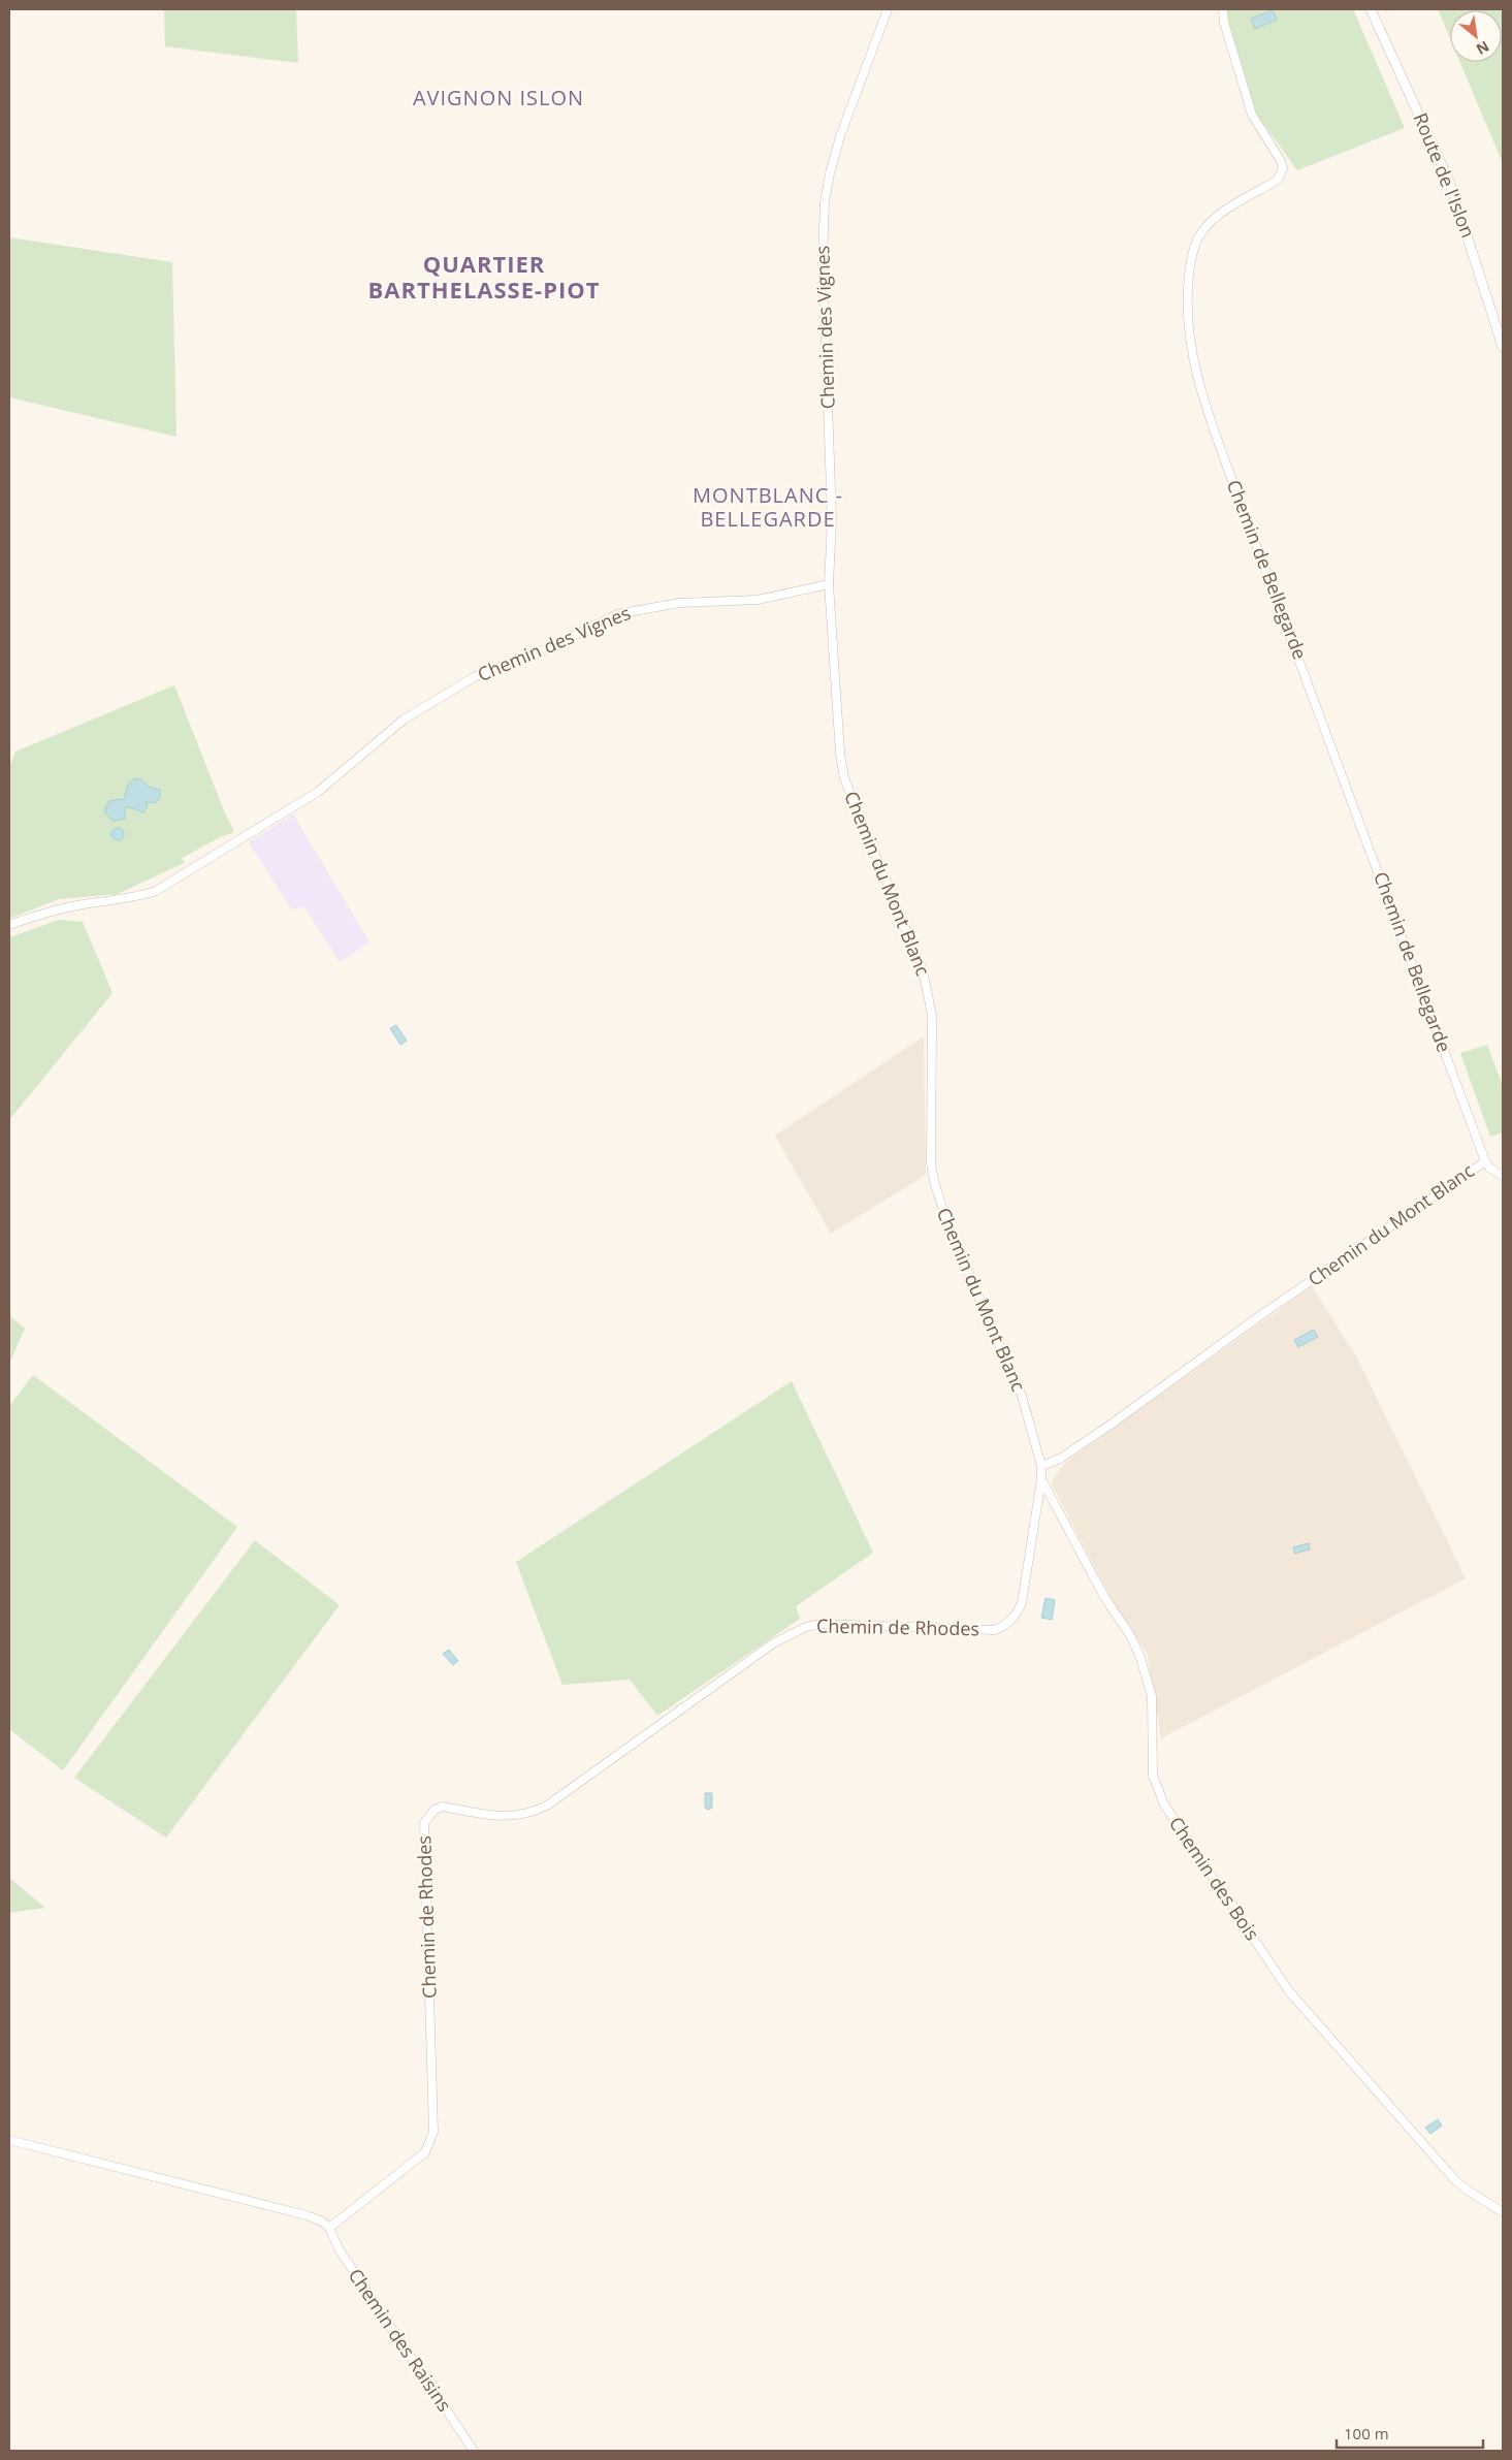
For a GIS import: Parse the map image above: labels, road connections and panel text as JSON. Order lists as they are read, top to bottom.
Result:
{
  "streets": {
    "street": [
      "Route de l'Islon",
      "Chemin des Vignes",
      "Chemin de Bellegarde",
      "Chemin du Mont Blanc",
      "Chemin de Rhodes",
      "Chemin des Bois",
      "Chemin des Raisins"
    ]
  },
  "crossings": [
    ["Chemin des Vignes", "Chemin du Mont Blanc"],
    ["Chemin de Bellegarde", "Chemin du Mont Blanc"],
    ["Chemin du Mont Blanc", "Chemin de Rhodes"],
    ["Chemin de Rhodes", "Chemin des Bois"],
    ["Chemin de Rhodes", "Chemin des Raisins"]
  ],
  "districts": ["AVIGNON ISLON", "QUARTIER BARTHELASSE-PIOT", "MONTBLANC - BELLEGARDE"],
  "scale_bar": "100 m",
  "north": "bottom right"
}
